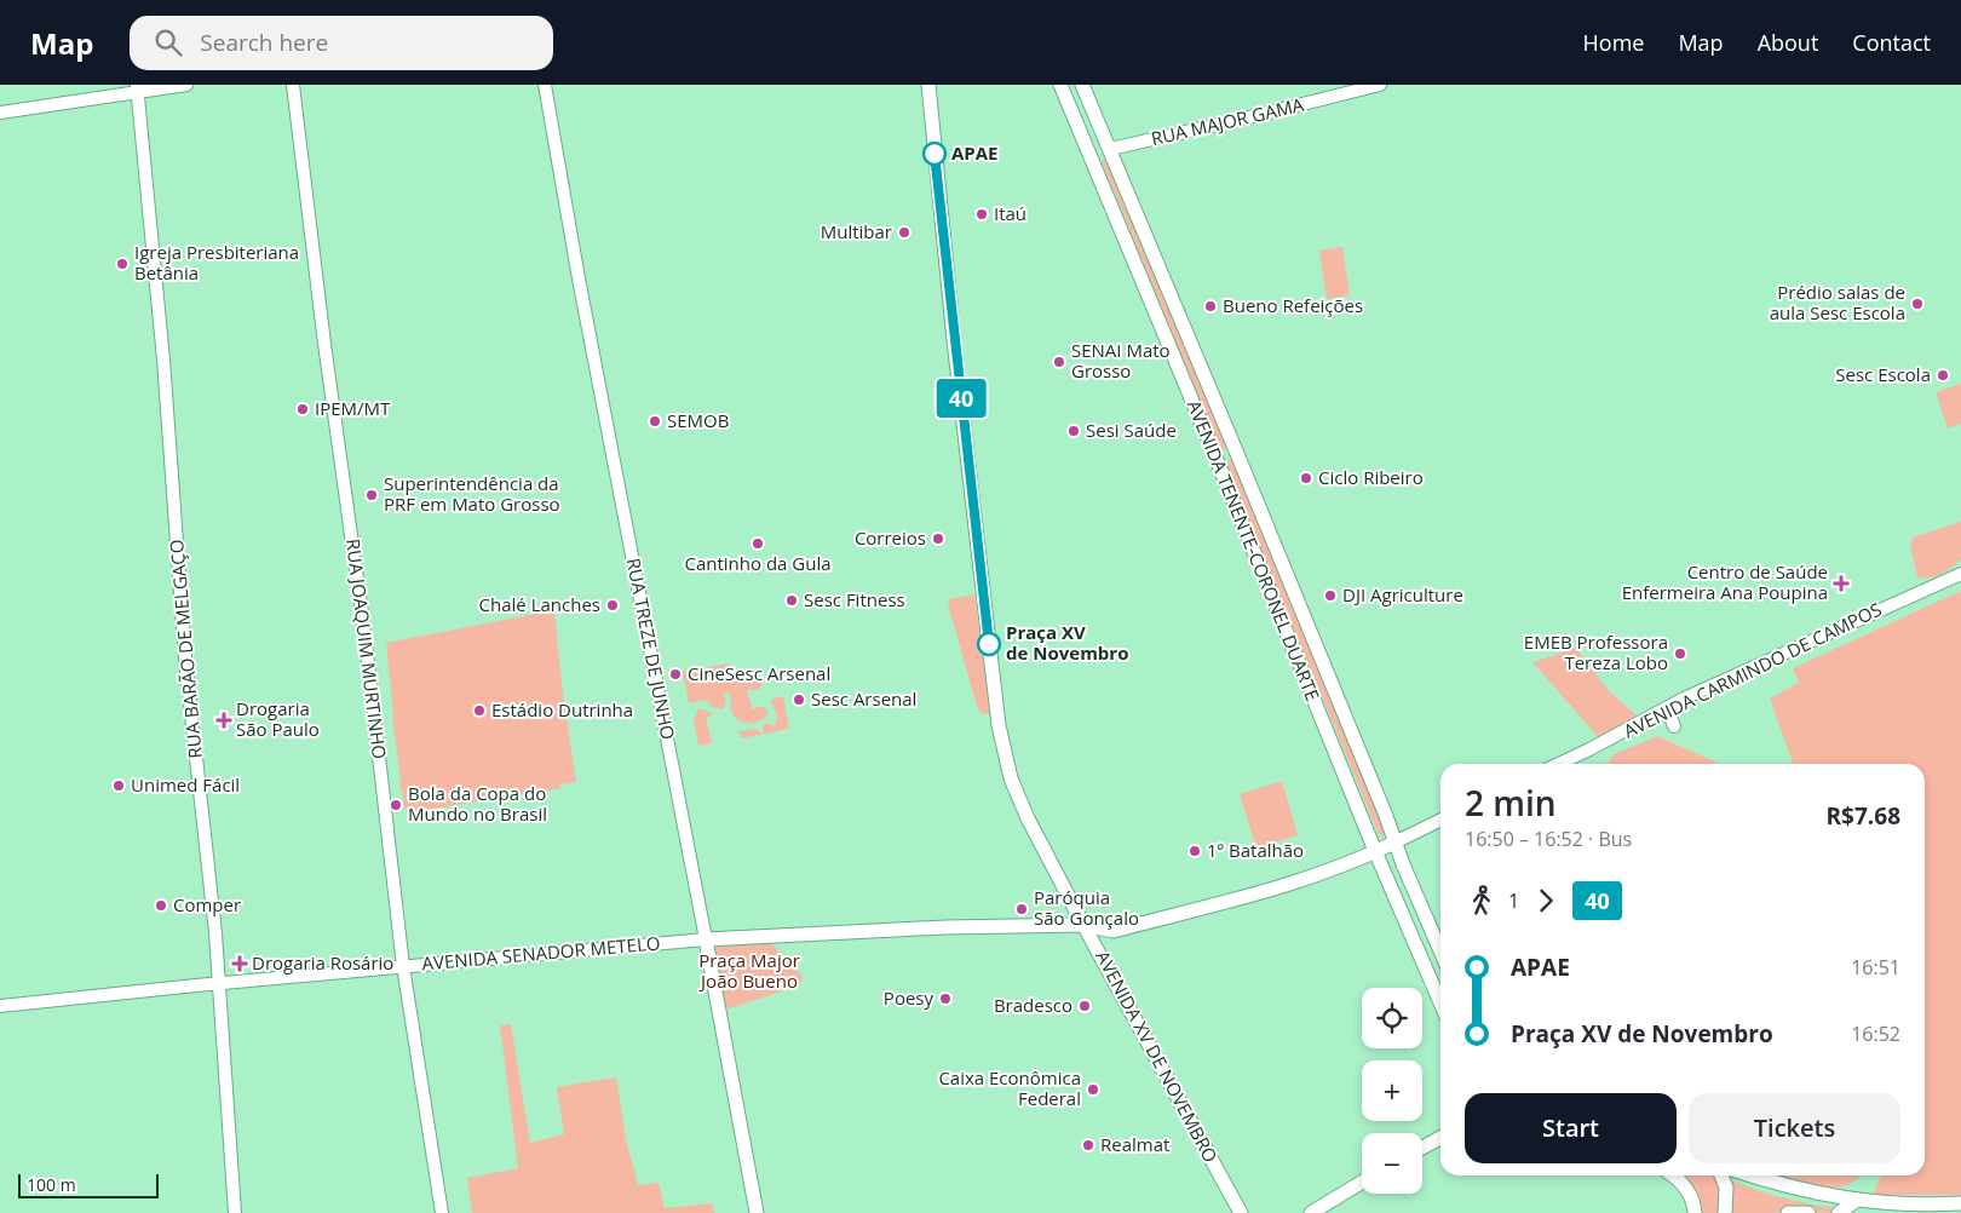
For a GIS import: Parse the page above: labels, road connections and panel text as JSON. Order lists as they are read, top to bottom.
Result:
{
  "streets": {
    "main road": [
      "AVENIDA TENENTE-CORONEL DUARTE",
      "RUA TREZE DE JUNHO",
      "AVENIDA SENADOR METELO",
      "AVENIDA XV DE NOVEMBRO"
    ],
    "street": [
      "RUA MAJOR GAMA",
      "RUA BARÃO DE MELGAÇO",
      "RUA JOAQUIM MURTINHO",
      "AVENIDA CARMINDO DE CAMPOS"
    ]
  },
  "crossings": [
    ["RUA MAJOR GAMA", "AVENIDA TENENTE-CORONEL DUARTE"],
    ["RUA BARÃO DE MELGAÇO", "AVENIDA SENADOR METELO"],
    ["RUA JOAQUIM MURTINHO", "AVENIDA SENADOR METELO"],
    ["RUA TREZE DE JUNHO", "AVENIDA SENADOR METELO"],
    ["AVENIDA SENADOR METELO", "AVENIDA XV DE NOVEMBRO"]
  ],
  "parks": ["Praça Major João Bueno"],
  "places": {
    "other": [
      "APAE",
      "Itaú",
      "Multibar",
      "Igreja Presbiteriana Betânia",
      "Prédio salas de aula Sesc Escola",
      "Bueno Refeições",
      "SENAI Mato Grosso",
      "Sesc Escola",
      "IPEM/MT",
      "SEMOB",
      "Sesi Saúde",
      "Ciclo Ribeiro",
      "Superintendência da PRF em Mato Grosso",
      "Correios",
      "Cantinho da Gula",
      "DJI Agriculture",
      "Sesc Fitness",
      "Chalé Lanches",
      "Praça XV de Novembro",
      "EMEB Professora Tereza Lobo",
      "CineSesc Arsenal",
      "Sesc Arsenal",
      "Estádio Dutrinha",
      "Unimed Fácil",
      "Bola da Copa do Mundo no Brasil",
      "1º Batalhão",
      "Comper",
      "Paróquia São Gonçalo",
      "Poesy",
      "Bradesco",
      "Caixa Econômica Federal",
      "Realmat"
    ],
    "health": ["Centro de Saúde Enfermeira Ana Poupina", "Drogaria São Paulo", "Drogaria Rosário"]
  },
  "lines": ["bus line 40"],
  "scale_bar": "100 m",
  "page": {
    "header": "Map",
    "search": "Search here",
    "nav": [
      "Home",
      "Map",
      "About",
      "Contact"
    ],
    "on_map": "40",
    "heading": ["2 min", "16:50 – 16:52 · Bus", "R$7.68"],
    "legs": ["1", "40"],
    "list": [
      {
        "name": "APAE",
        "value": "16:51"
      },
      {
        "name": "Praça XV de Novembro",
        "value": "16:52"
      }
    ],
    "map_buttons": ["+", "−"],
    "buttons": ["Start", "Tickets"],
    "scale": "100 m"
  }
}
